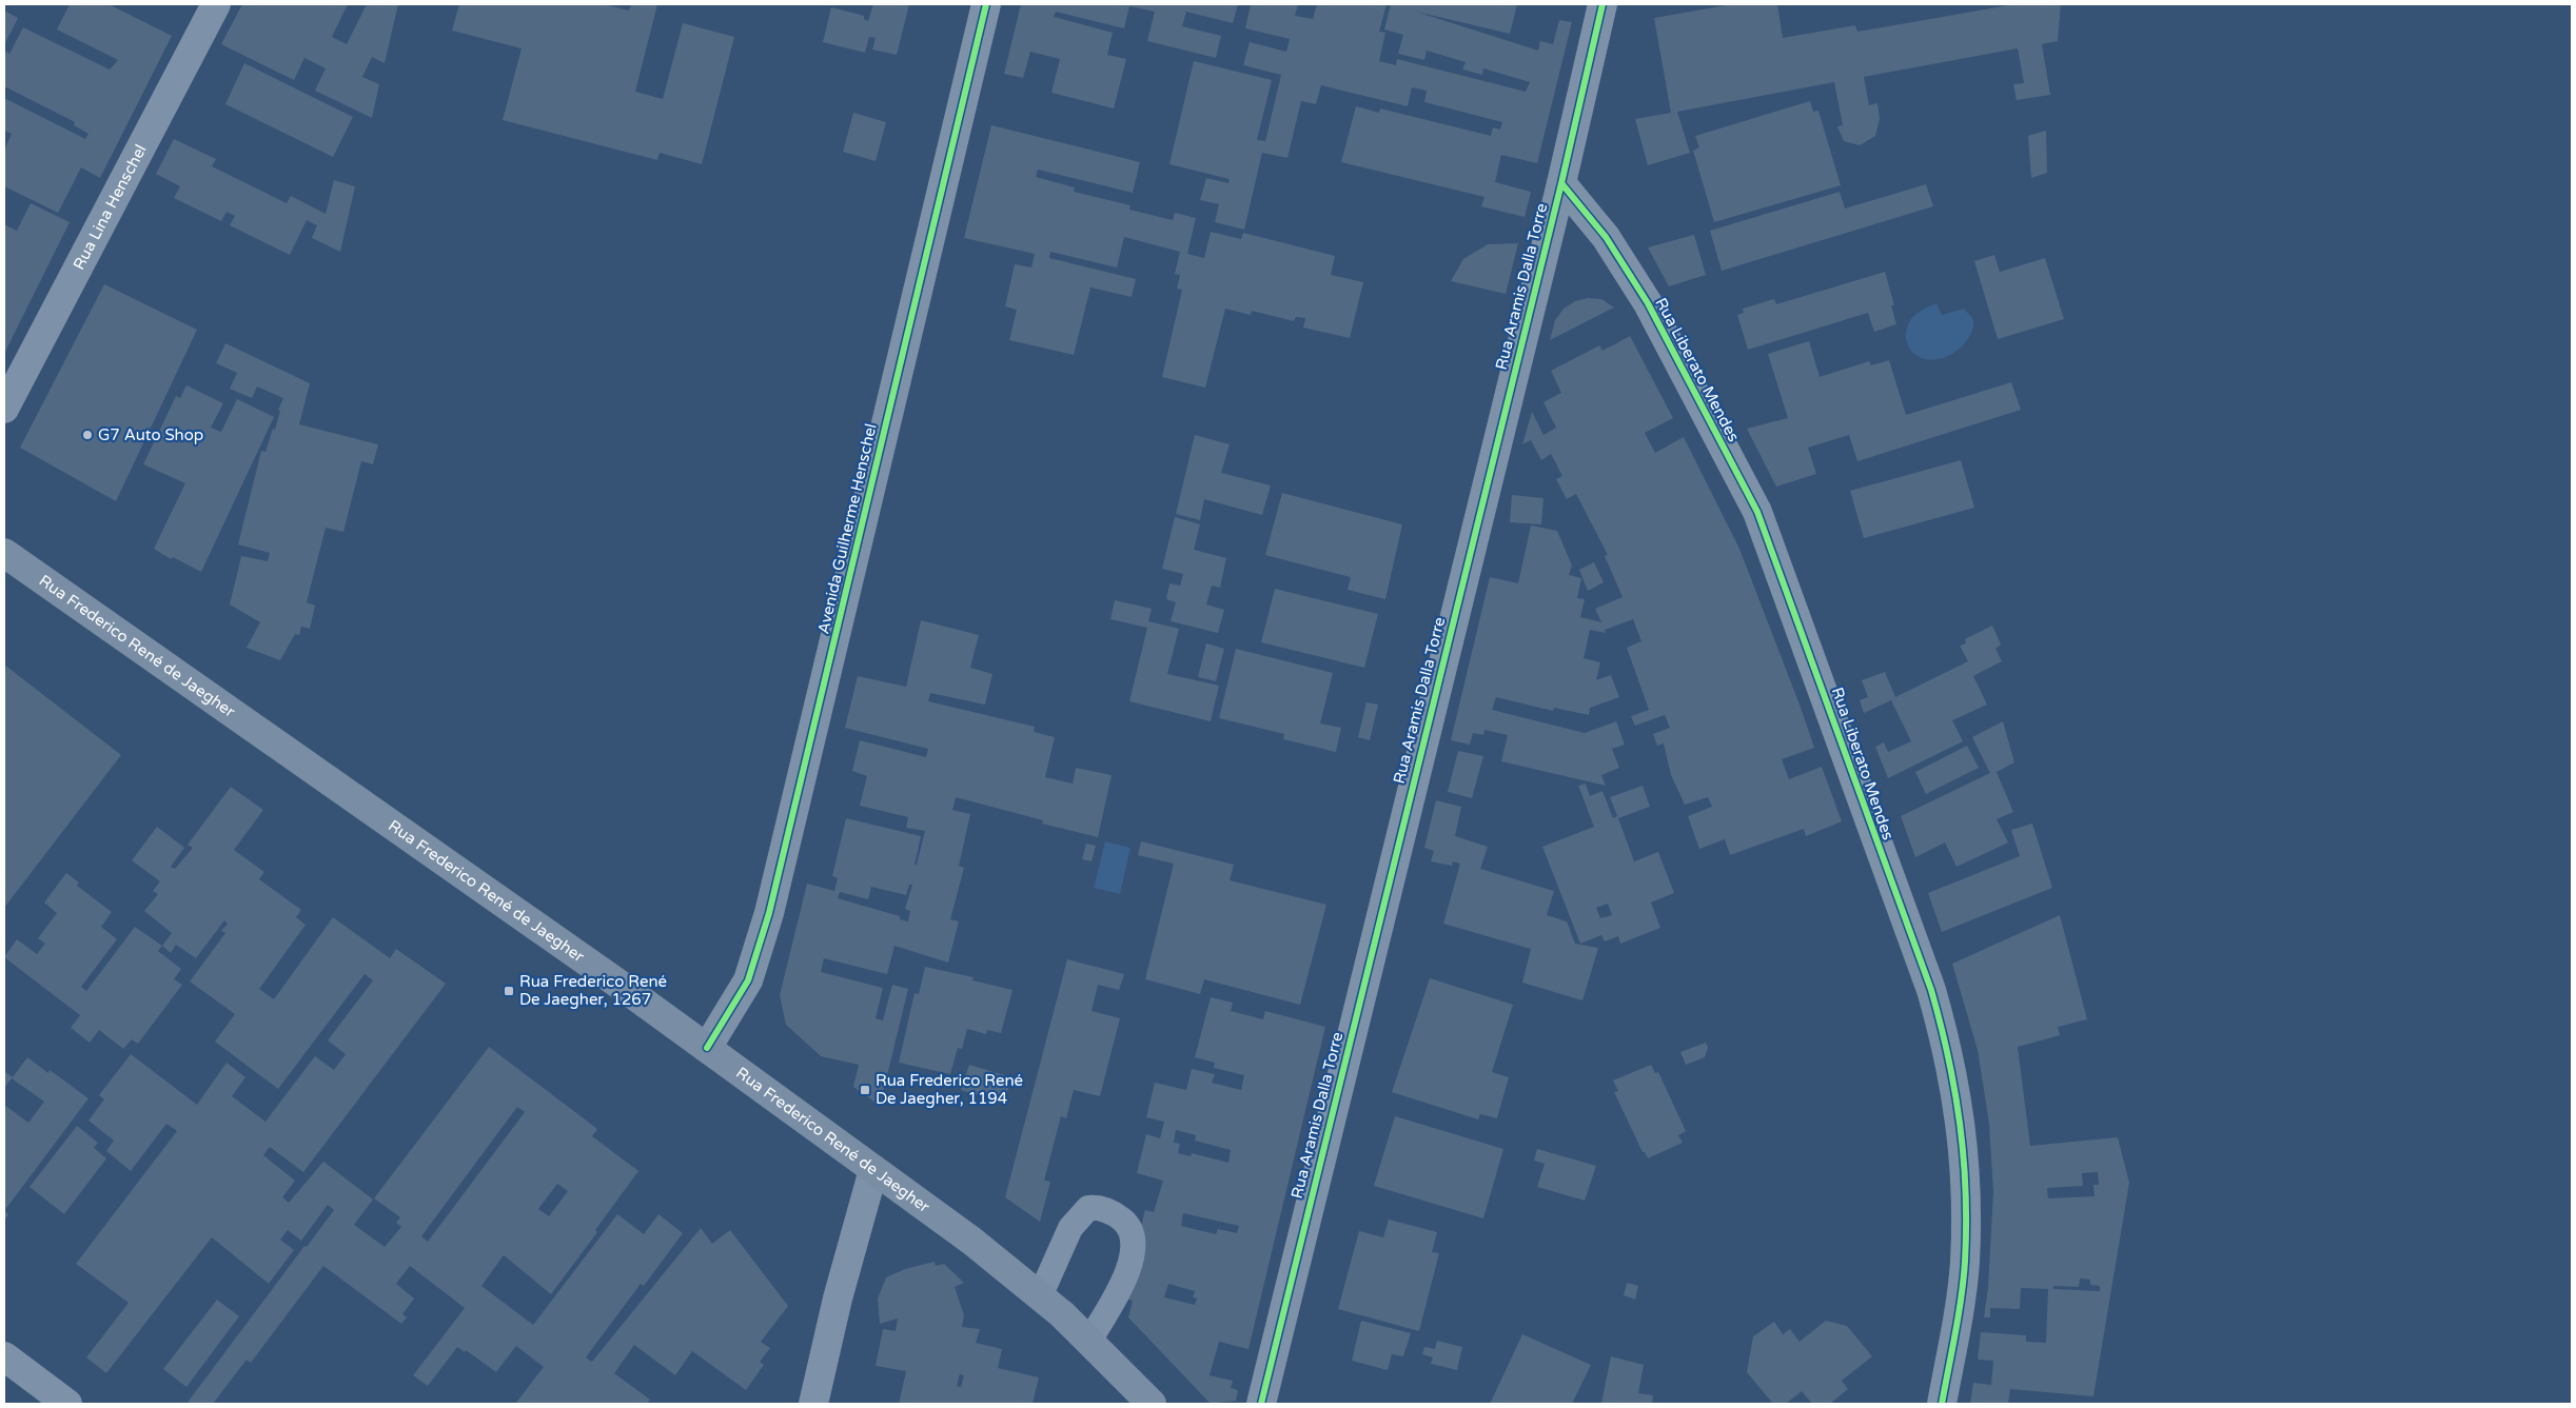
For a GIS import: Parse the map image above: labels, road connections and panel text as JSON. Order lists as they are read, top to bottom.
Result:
{
  "streets": {
    "main road": ["Rua Frederico René de Jaegher"],
    "street": [
      "Rua Lina Henschel",
      "Rua Aramis Dalla Torre",
      "Rua Liberato Mendes",
      "Avenida Guilherme Henschel"
    ]
  },
  "crossings": [
    ["Rua Aramis Dalla Torre", "Rua Liberato Mendes"],
    ["Avenida Guilherme Henschel", "Rua Frederico René de Jaegher"]
  ],
  "places": {
    "other": ["G7 Auto Shop"],
    "transit": ["Rua Frederico René De Jaegher, 1267", "Rua Frederico René De Jaegher, 1194"]
  }
}
